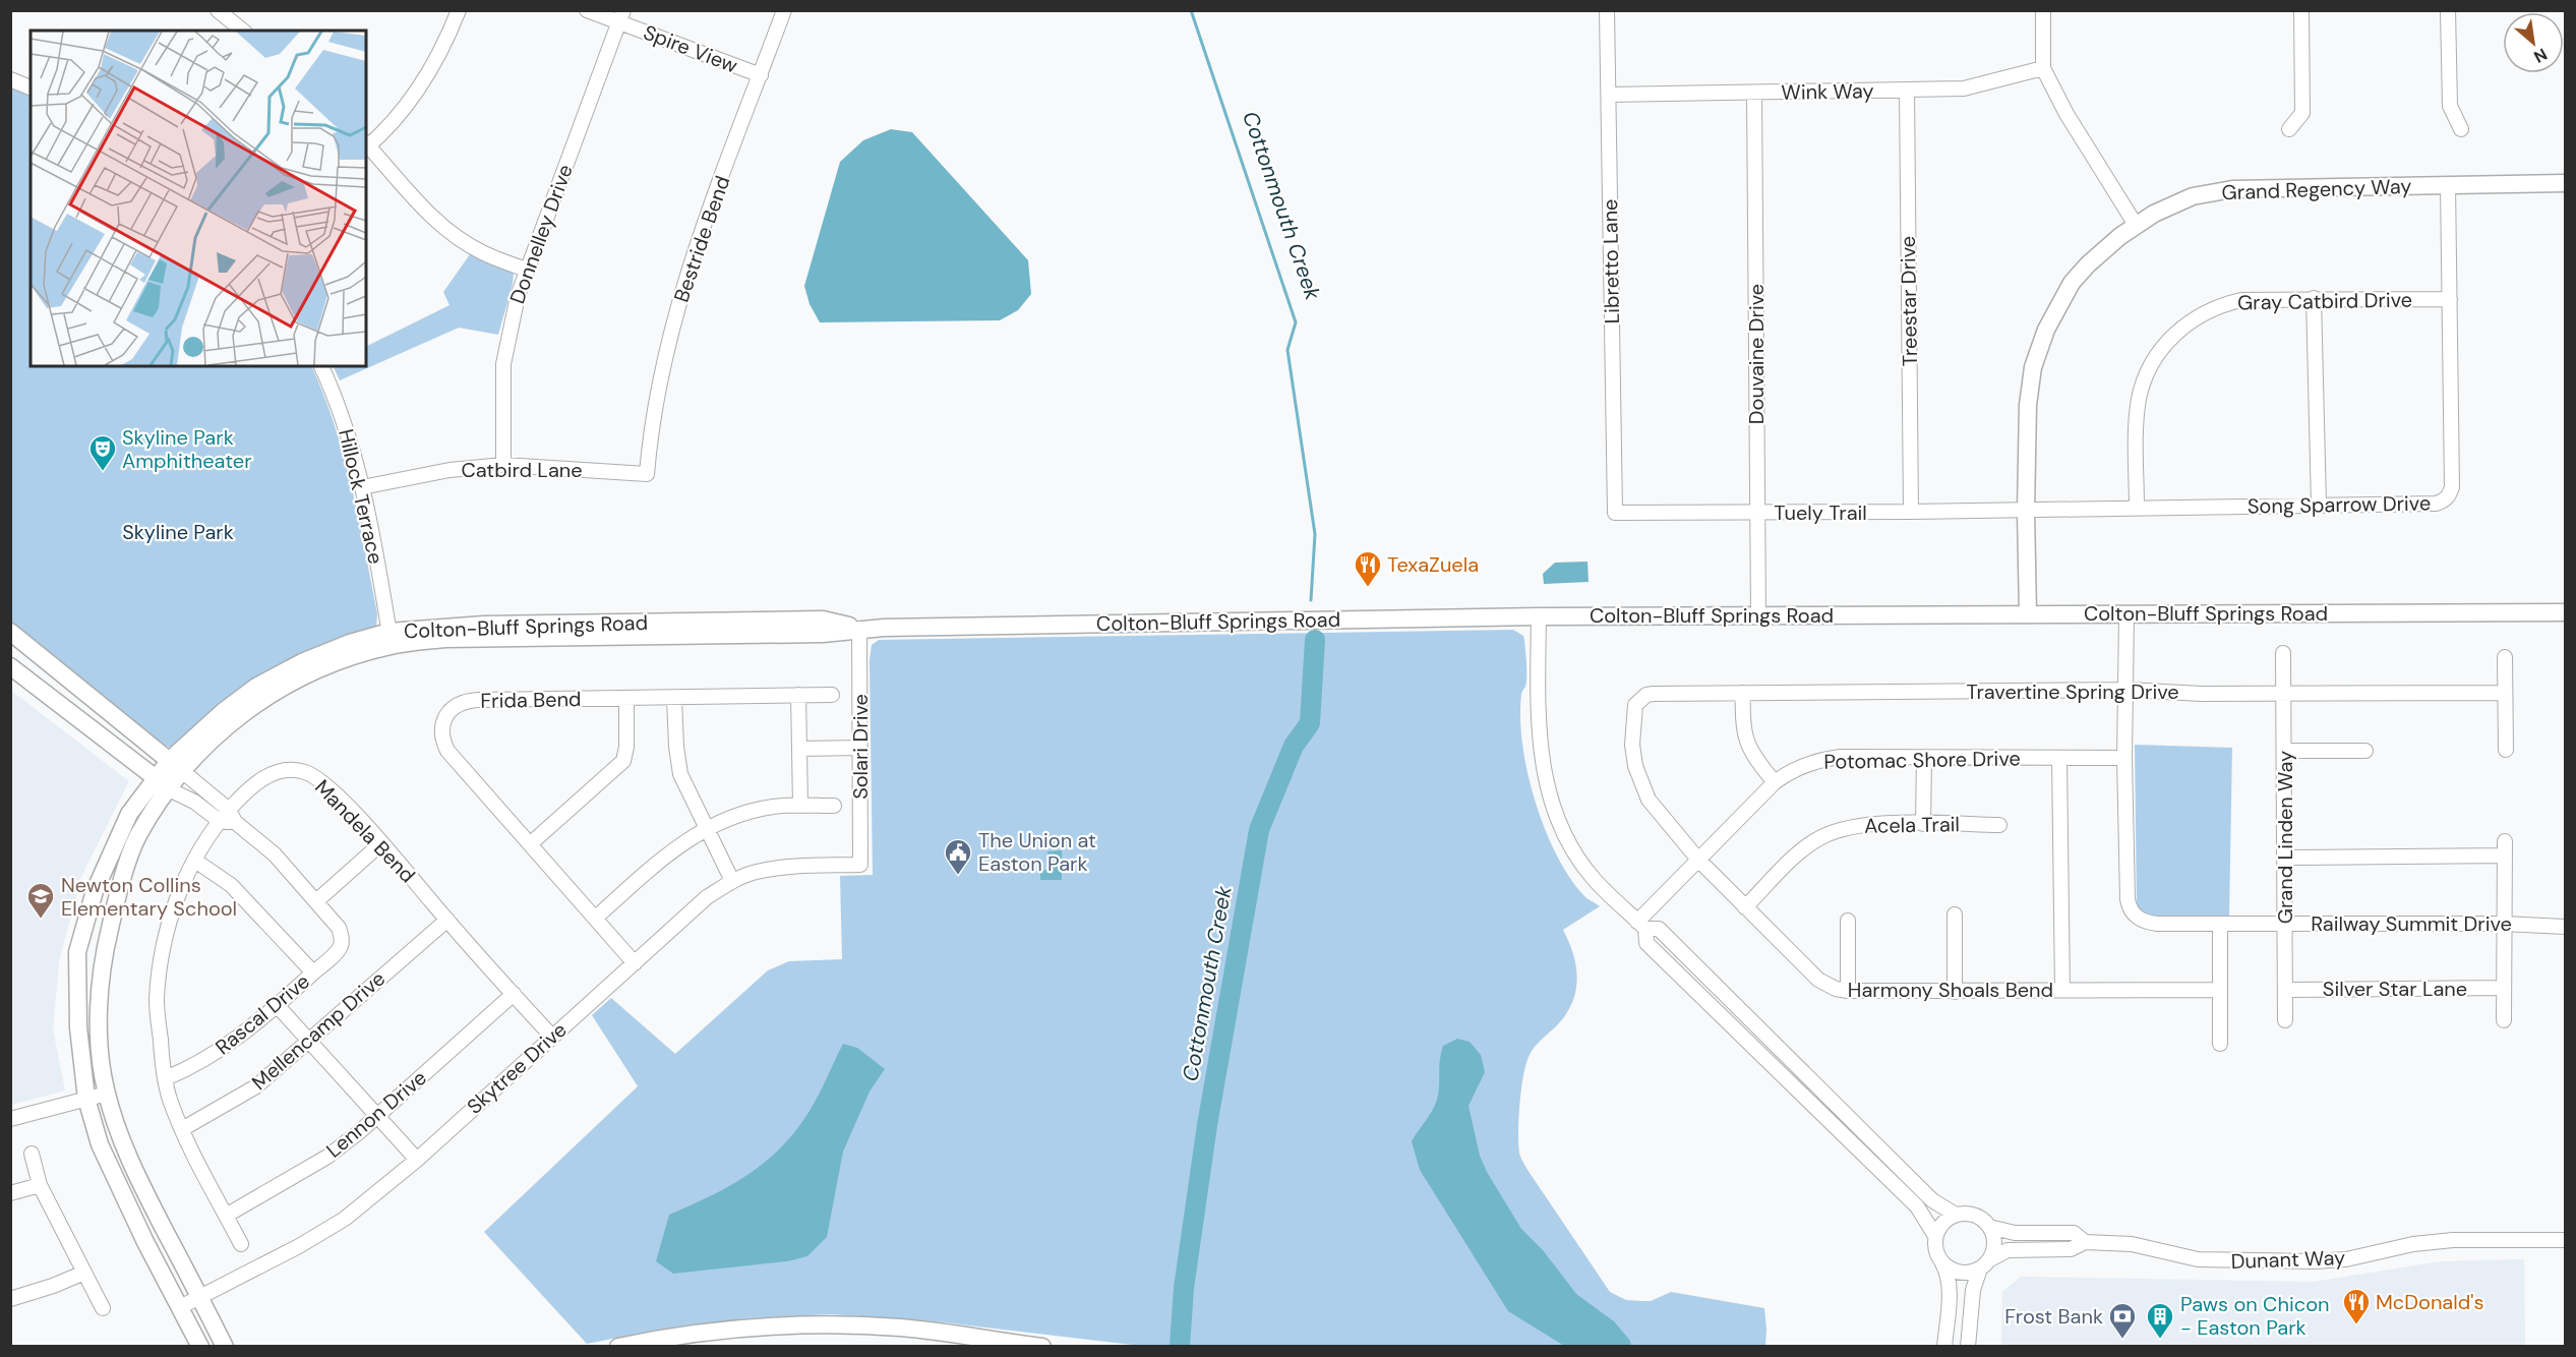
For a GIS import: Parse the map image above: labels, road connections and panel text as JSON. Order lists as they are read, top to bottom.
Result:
{
  "streets": {
    "street": [
      "Spire View",
      "Wink Way",
      "Grand Regency Way",
      "Donnelley Drive",
      "Bestride Bend",
      "Libretto Lane",
      "Treestar Drive",
      "Gray Catbird Drive",
      "Douvaine Drive",
      "Catbird Lane",
      "Hillock Terrace",
      "Song Sparrow Drive",
      "Tuely Trail",
      "Colton-Bluff Springs Road",
      "Travertine Spring Drive",
      "Frida Bend",
      "Solari Drive",
      "Potomac Shore Drive",
      "Acela Trail",
      "Mandela Bend",
      "Grand Linden Way",
      "Railway Summit Drive",
      "Silver Star Lane",
      "Harmony Shoals Bend",
      "Rascal Drive",
      "Mellencamp Drive",
      "Skytree Drive",
      "Lennon Drive",
      "Dunant Way"
    ]
  },
  "crossings": [
    ["Spire View", "Donnelley Drive"],
    ["Spire View", "Bestride Bend"],
    ["Wink Way", "Libretto Lane"],
    ["Wink Way", "Treestar Drive"],
    ["Wink Way", "Douvaine Drive"],
    ["Grand Regency Way", "Song Sparrow Drive"],
    ["Grand Regency Way", "Tuely Trail"],
    ["Grand Regency Way", "Colton-Bluff Springs Road"],
    ["Donnelley Drive", "Catbird Lane"],
    ["Bestride Bend", "Catbird Lane"],
    ["Libretto Lane", "Tuely Trail"],
    ["Treestar Drive", "Tuely Trail"],
    ["Gray Catbird Drive", "Song Sparrow Drive"],
    ["Douvaine Drive", "Tuely Trail"],
    ["Douvaine Drive", "Colton-Bluff Springs Road"],
    ["Catbird Lane", "Hillock Terrace"],
    ["Hillock Terrace", "Colton-Bluff Springs Road"],
    ["Song Sparrow Drive", "Tuely Trail"],
    ["Colton-Bluff Springs Road", "Solari Drive"],
    ["Colton-Bluff Springs Road", "Skytree Drive"],
    ["Travertine Spring Drive", "Grand Linden Way"],
    ["Travertine Spring Drive", "Harmony Shoals Bend"],
    ["Frida Bend", "Skytree Drive"],
    ["Solari Drive", "Skytree Drive"],
    ["Potomac Shore Drive", "Railway Summit Drive"],
    ["Potomac Shore Drive", "Harmony Shoals Bend"],
    ["Acela Trail", "Harmony Shoals Bend"],
    ["Mandela Bend", "Rascal Drive"],
    ["Mandela Bend", "Mellencamp Drive"],
    ["Mandela Bend", "Skytree Drive"],
    ["Mandela Bend", "Lennon Drive"],
    ["Grand Linden Way", "Railway Summit Drive"],
    ["Grand Linden Way", "Silver Star Lane"]
  ],
  "water": ["Cottonmouth Creek"],
  "parks": ["Skyline Park"],
  "places": {
    "theatre": ["Skyline Park Amphitheater"],
    "restaurant": ["TexaZuela", "McDonald's"],
    "public building": ["The Union at Easton Park"],
    "school or university": ["Newton Collins Elementary School"],
    "bank": ["Frost Bank"],
    "building": ["Paws on Chicon - Easton Park"]
  },
  "north": "bottom right"
}
